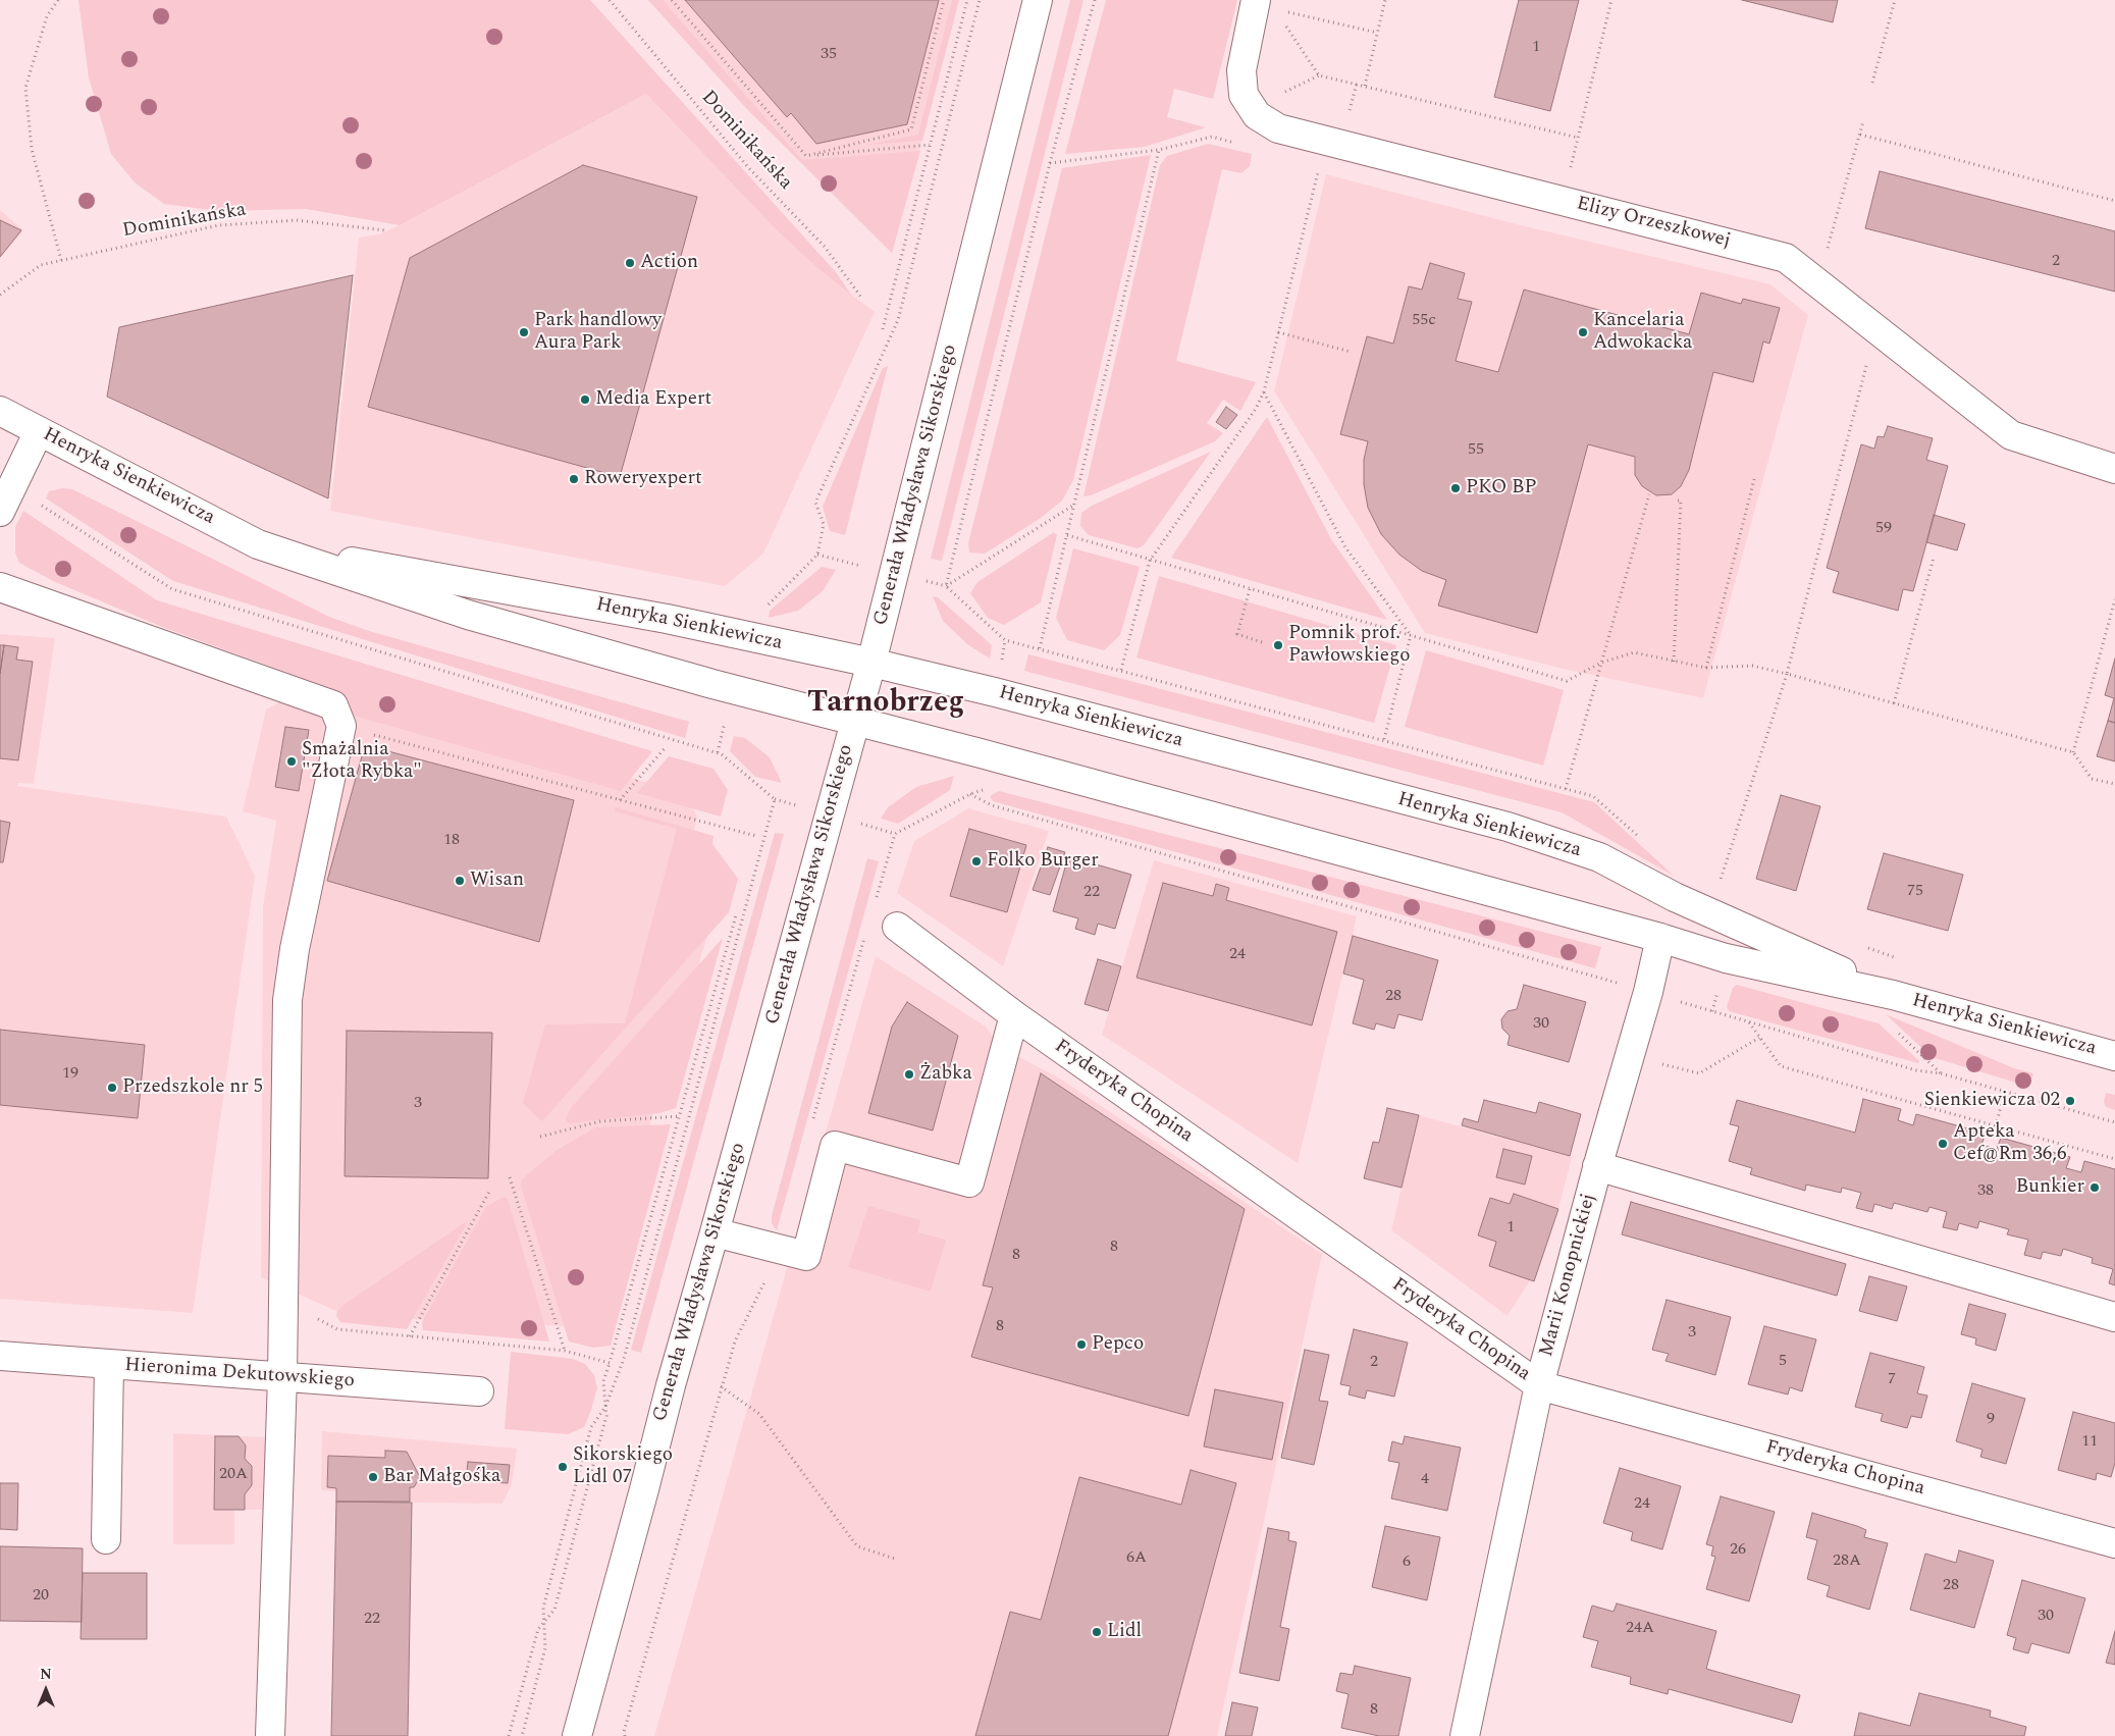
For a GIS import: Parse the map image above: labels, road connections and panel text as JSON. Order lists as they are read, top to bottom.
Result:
{
  "streets": {
    "street": [
      "Elizy Orzeszkowej",
      "Henryka Sienkiewicza",
      "Generała Władysława Sikorskiego",
      "Fryderyka Chopina",
      "Marii Konopnickiej",
      "Hieronima Dekutowskiego"
    ],
    "path": ["Dominikańska"]
  },
  "crossings": [
    ["Henryka Sienkiewicza", "Generała Władysława Sikorskiego"],
    ["Henryka Sienkiewicza", "Marii Konopnickiej"],
    ["Fryderyka Chopina", "Marii Konopnickiej"]
  ],
  "districts": ["Tarnobrzeg"],
  "places": [
    "Action",
    "Park handlowy Aura Park",
    "Kancelaria Adwokacka",
    "Media Expert",
    "Roweryexpert",
    "PKO BP",
    "Pomnik prof. Pawłowskiego",
    "Smażalnia \"Złota Rybka\"",
    "Folko Burger",
    "Wisan",
    "Żabka",
    "Przedszkole nr 5",
    "Sienkiewicza 02",
    "Apteka Cef@Rm 36,6",
    "Bunkier",
    "Pepco",
    "Sikorskiego Lidl 07",
    "Bar Małgośka",
    "Lidl"
  ],
  "house_numbers": [
    "1",
    "35",
    "2",
    "55c",
    "55",
    "59",
    "18",
    "75",
    "22",
    "24",
    "28",
    "30",
    "19",
    "3",
    "38",
    "1",
    "8",
    "8",
    "8",
    "3",
    "5",
    "2",
    "7",
    "9",
    "11",
    "20A",
    "4",
    "24",
    "26",
    "6A",
    "28A",
    "6",
    "28",
    "20",
    "30",
    "22",
    "24A",
    "8"
  ],
  "north": "top"
}
